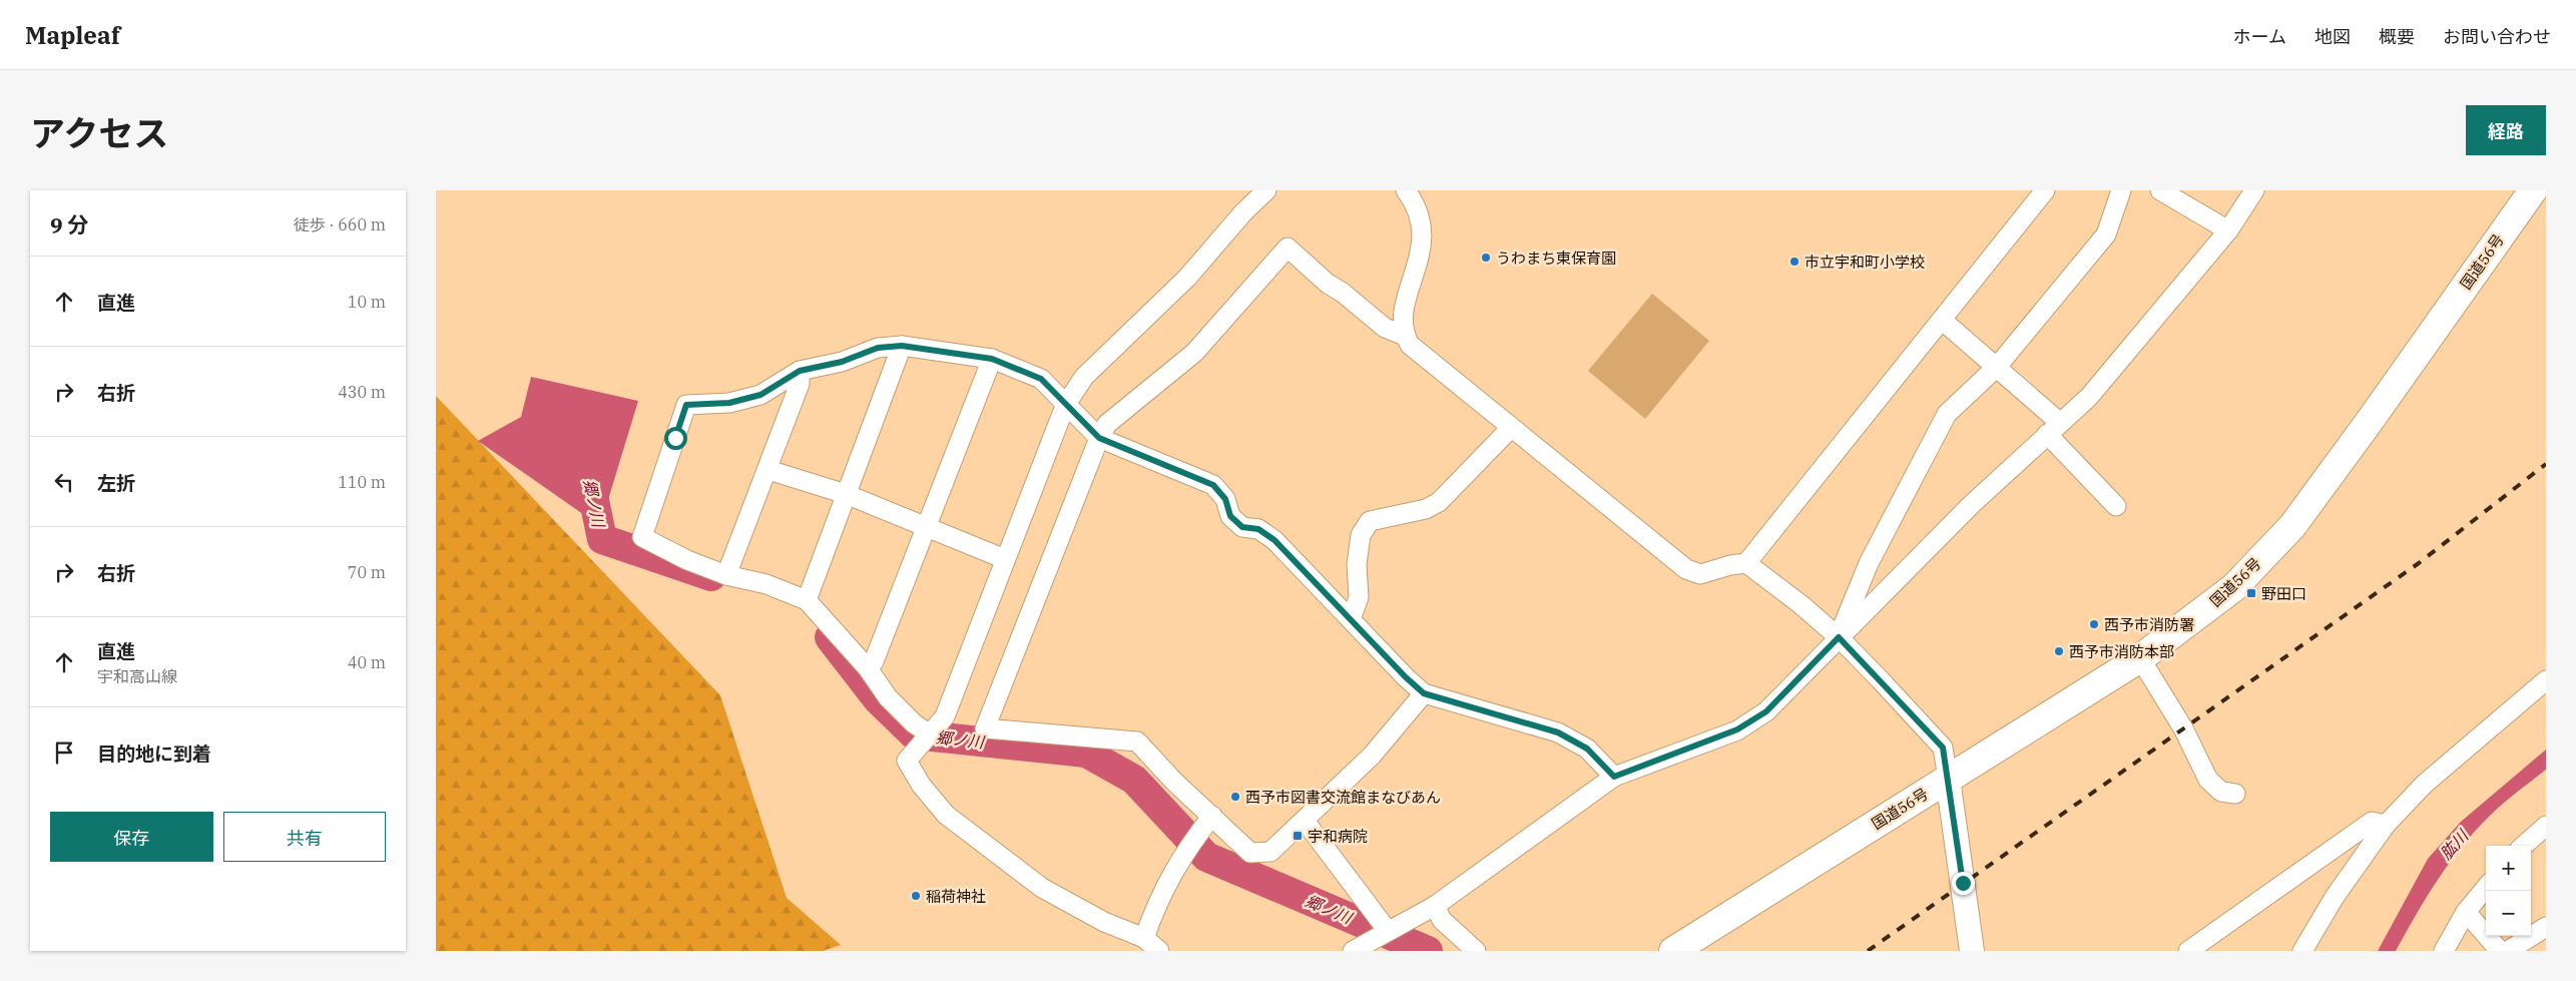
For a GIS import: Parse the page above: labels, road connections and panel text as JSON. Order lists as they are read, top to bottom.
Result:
{
  "streets": {
    "highway": ["国道56号"]
  },
  "water": ["郷ノ川", "肱川"],
  "places": {
    "other": [
      "うわまち東保育園",
      "市立宇和町小学校",
      "西予市消防署",
      "西予市消防本部",
      "西予市図書交流館まなびあん",
      "稲荷神社"
    ],
    "transit": ["野田口", "宇和病院"]
  },
  "page": {
    "header": "Mapleaf",
    "nav": [
      "ホーム",
      "地図",
      "概要",
      "お問い合わせ"
    ],
    "title": "アクセス",
    "buttons": [
      "経路",
      ["保存", "共有"]
    ],
    "heading": ["9 分", "徒歩 · 660 m"],
    "list": [
      ["直進", "10 m"],
      ["右折", "430 m"],
      ["左折", "110 m"],
      ["右折", "70 m"],
      ["直進", "宇和高山線", "40 m"],
      "目的地に到着"
    ],
    "map_buttons": ["+", "−"]
  }
}
